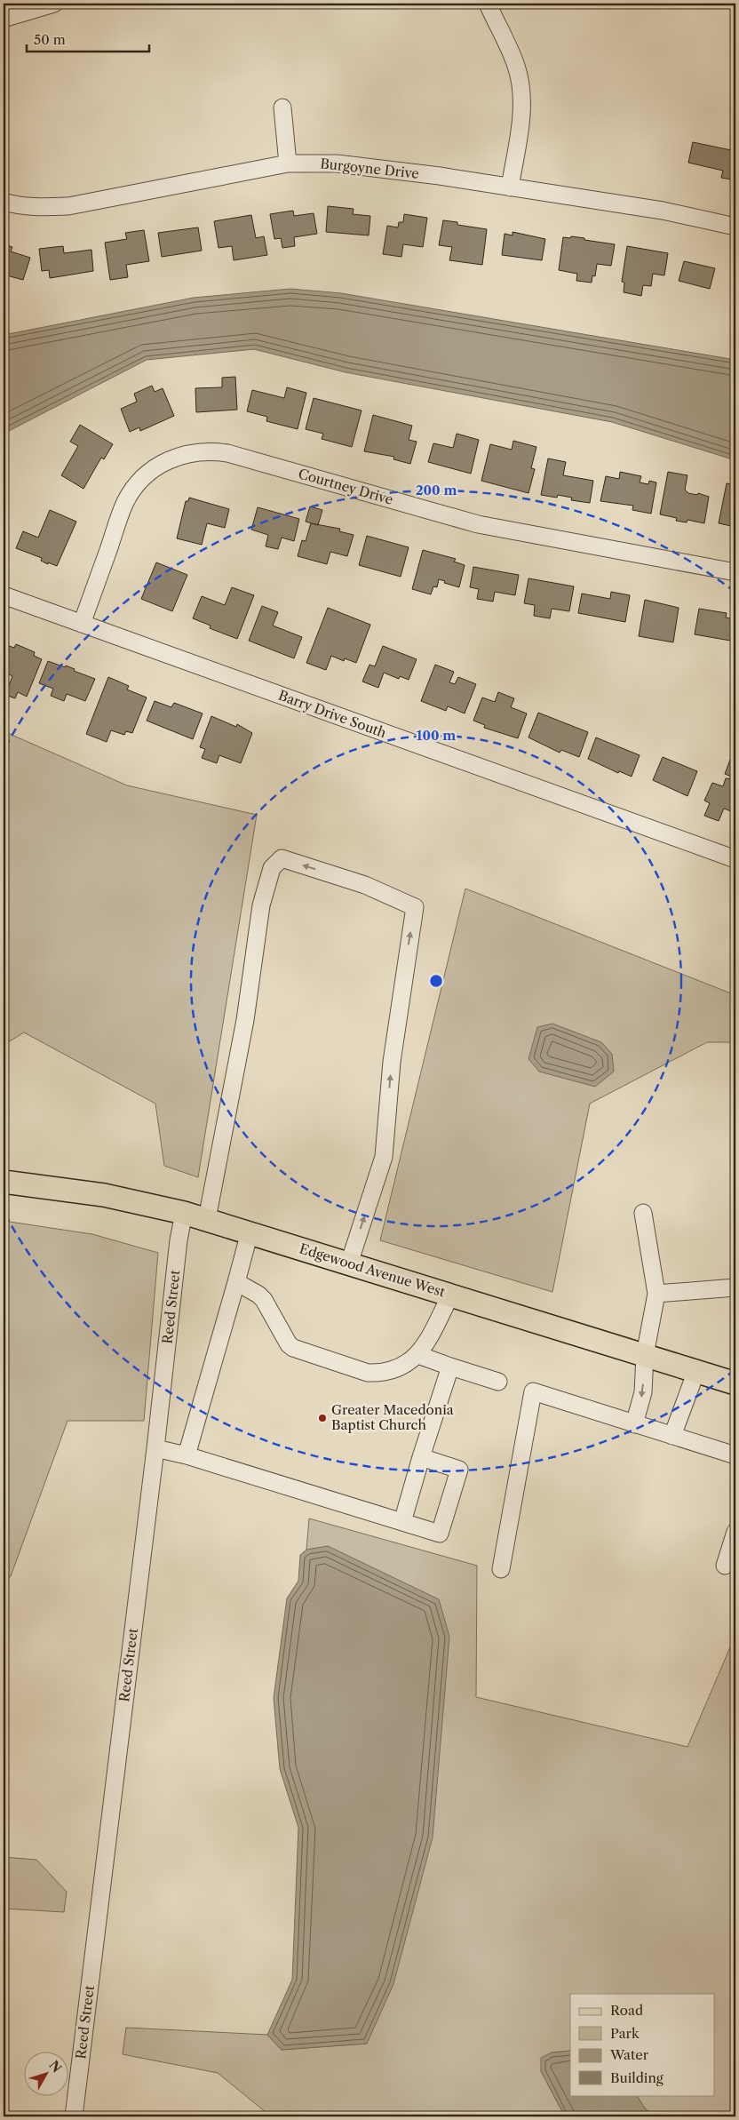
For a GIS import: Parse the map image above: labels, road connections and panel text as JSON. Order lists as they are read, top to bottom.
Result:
{
  "streets": {
    "main road": ["Edgewood Avenue West"],
    "street": [
      "Burgoyne Drive",
      "Courtney Drive",
      "Barry Drive South",
      "Reed Street"
    ]
  },
  "crossings": [
    ["Courtney Drive", "Barry Drive South"],
    ["Edgewood Avenue West", "Reed Street"]
  ],
  "places": ["Greater Macedonia Baptist Church"],
  "legend": [
    "Road",
    "Park",
    "Water",
    "Building"
  ],
  "scale_bar": "50 m",
  "north": "top right",
  "rings": ["200 m", "100 m"]
}
